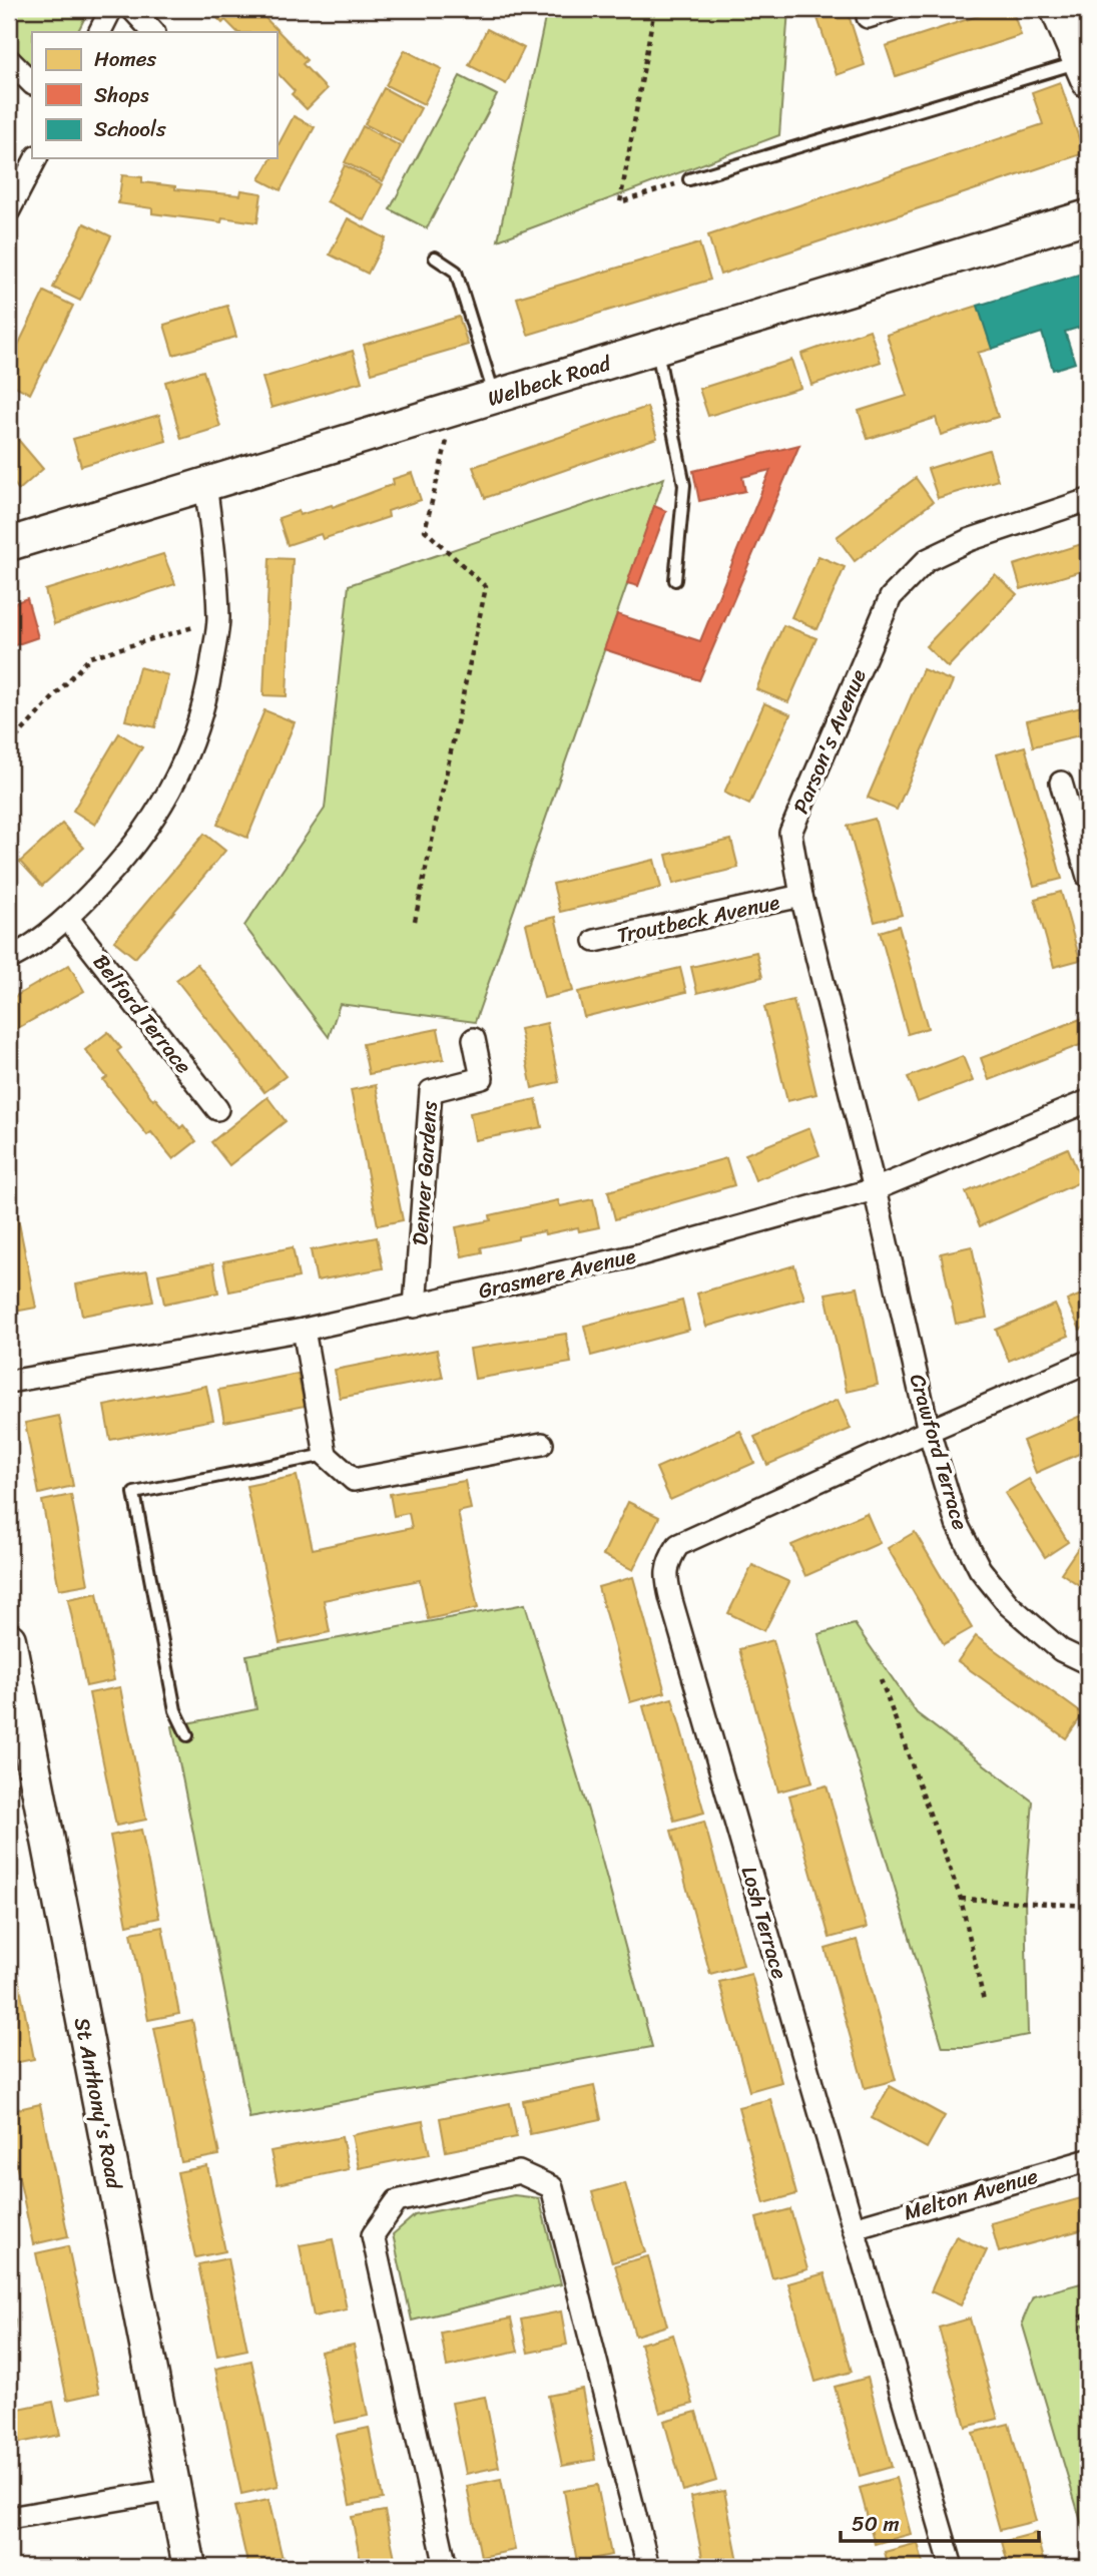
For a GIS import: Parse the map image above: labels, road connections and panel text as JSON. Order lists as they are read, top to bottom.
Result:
{
  "streets": {
    "main road": ["Welbeck Road", "St Anthony's Road"],
    "street": [
      "Parson's Avenue",
      "Troutbeck Avenue",
      "Belford Terrace",
      "Denver Gardens",
      "Grasmere Avenue",
      "Crawford Terrace",
      "Losh Terrace",
      "Melton Avenue"
    ]
  },
  "crossings": [
    ["Parson's Avenue", "Troutbeck Avenue"],
    ["Parson's Avenue", "Grasmere Avenue"],
    ["Parson's Avenue", "Crawford Terrace"],
    ["Denver Gardens", "Grasmere Avenue"],
    ["Grasmere Avenue", "Crawford Terrace"],
    ["Crawford Terrace", "Losh Terrace"],
    ["Losh Terrace", "Melton Avenue"]
  ],
  "legend": ["Homes", "Shops", "Schools"],
  "scale_bar": "50 m"
}
